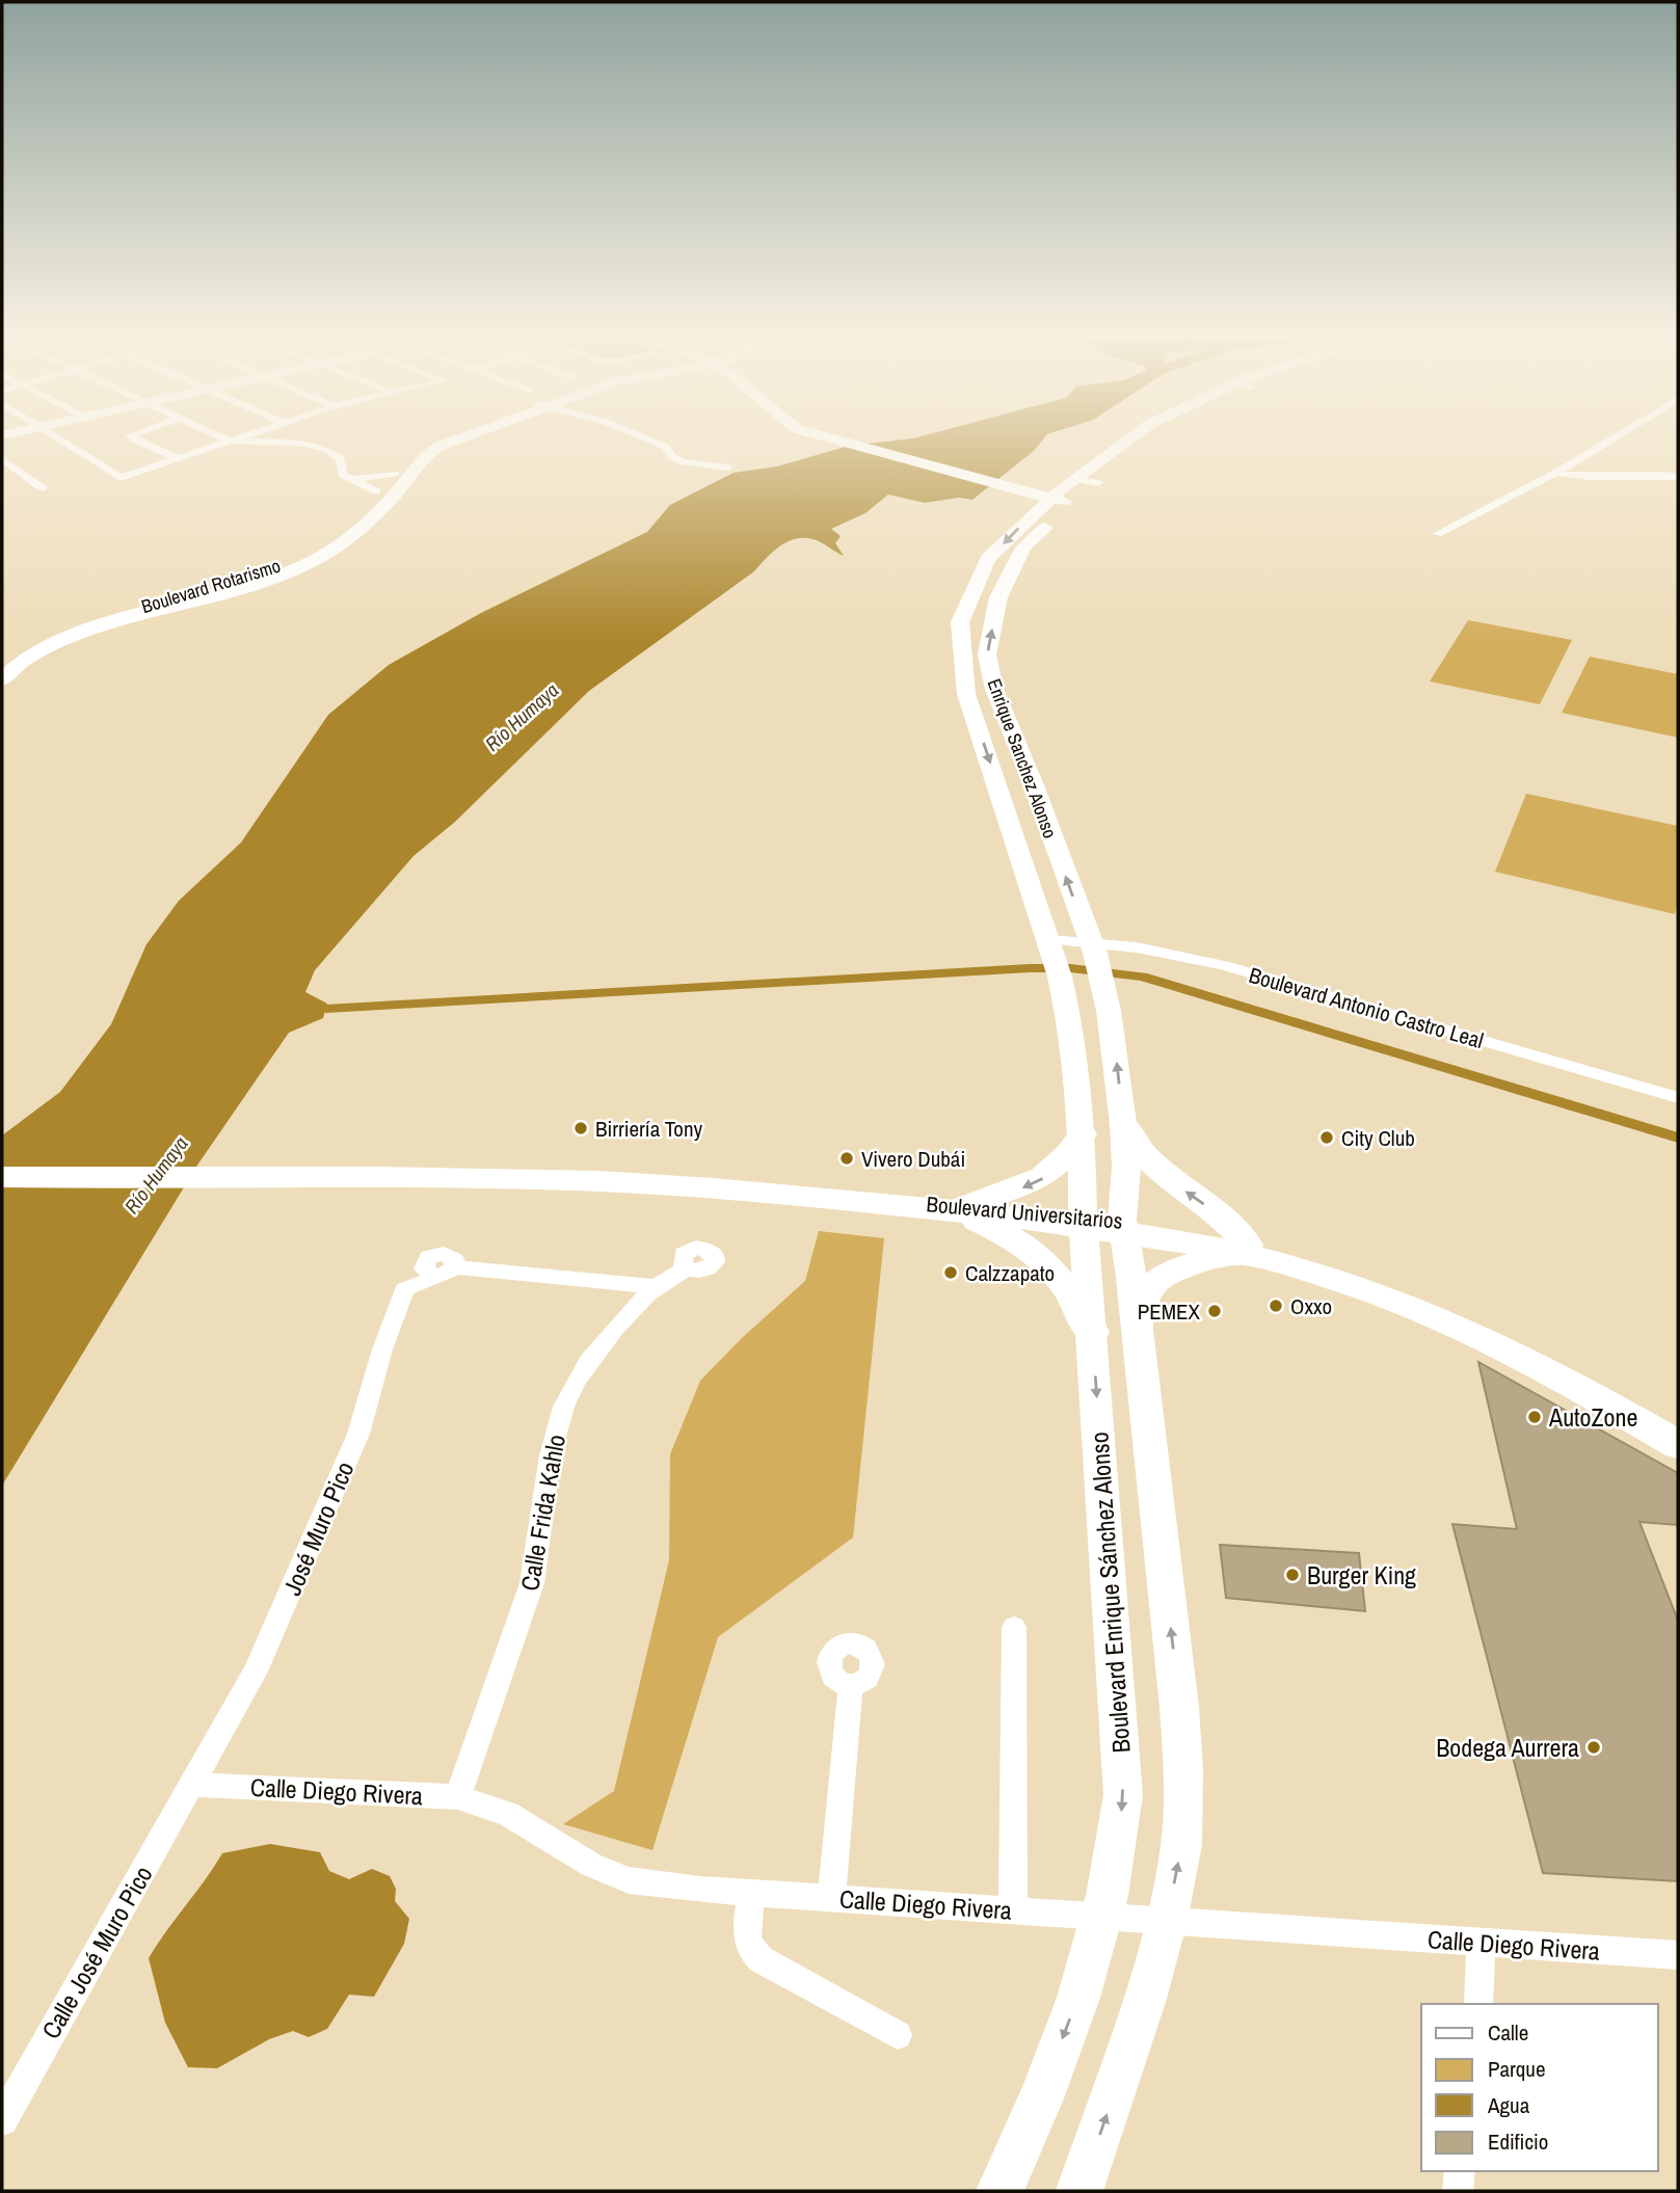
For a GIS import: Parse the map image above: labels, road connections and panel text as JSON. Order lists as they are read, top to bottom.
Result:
{
  "streets": {
    "main road": ["Boulevard Universitarios"],
    "street": [
      "Boulevard Rotarismo",
      "Enrique Sanchez Alonso",
      "Boulevard Antonio Castro Leal",
      "Calle Frida Kahlo",
      "José Muro Pico",
      "Boulevard Enrique Sánchez Alonso",
      "Calle Diego Rivera",
      "Calle José Muro Pico"
    ]
  },
  "crossings": [
    ["Enrique Sanchez Alonso", "Boulevard Antonio Castro Leal"],
    ["Enrique Sanchez Alonso", "Boulevard Enrique Sánchez Alonso"],
    ["Boulevard Antonio Castro Leal", "Boulevard Enrique Sánchez Alonso"],
    ["Boulevard Universitarios", "Boulevard Enrique Sánchez Alonso"],
    ["Calle Frida Kahlo", "José Muro Pico"],
    ["Calle Frida Kahlo", "Calle Diego Rivera"],
    ["José Muro Pico", "Calle Diego Rivera"],
    ["José Muro Pico", "Calle José Muro Pico"],
    ["Boulevard Enrique Sánchez Alonso", "Calle Diego Rivera"],
    ["Calle Diego Rivera", "Calle José Muro Pico"]
  ],
  "water": ["Río Humaya"],
  "places": [
    "Birriería Tony",
    "City Club",
    "Vivero Dubái",
    "Calzzapato",
    "Oxxo",
    "PEMEX",
    "AutoZone",
    "Burger King",
    "Bodega Aurrera"
  ],
  "legend": [
    "Calle",
    "Parque",
    "Agua",
    "Edificio"
  ]
}
